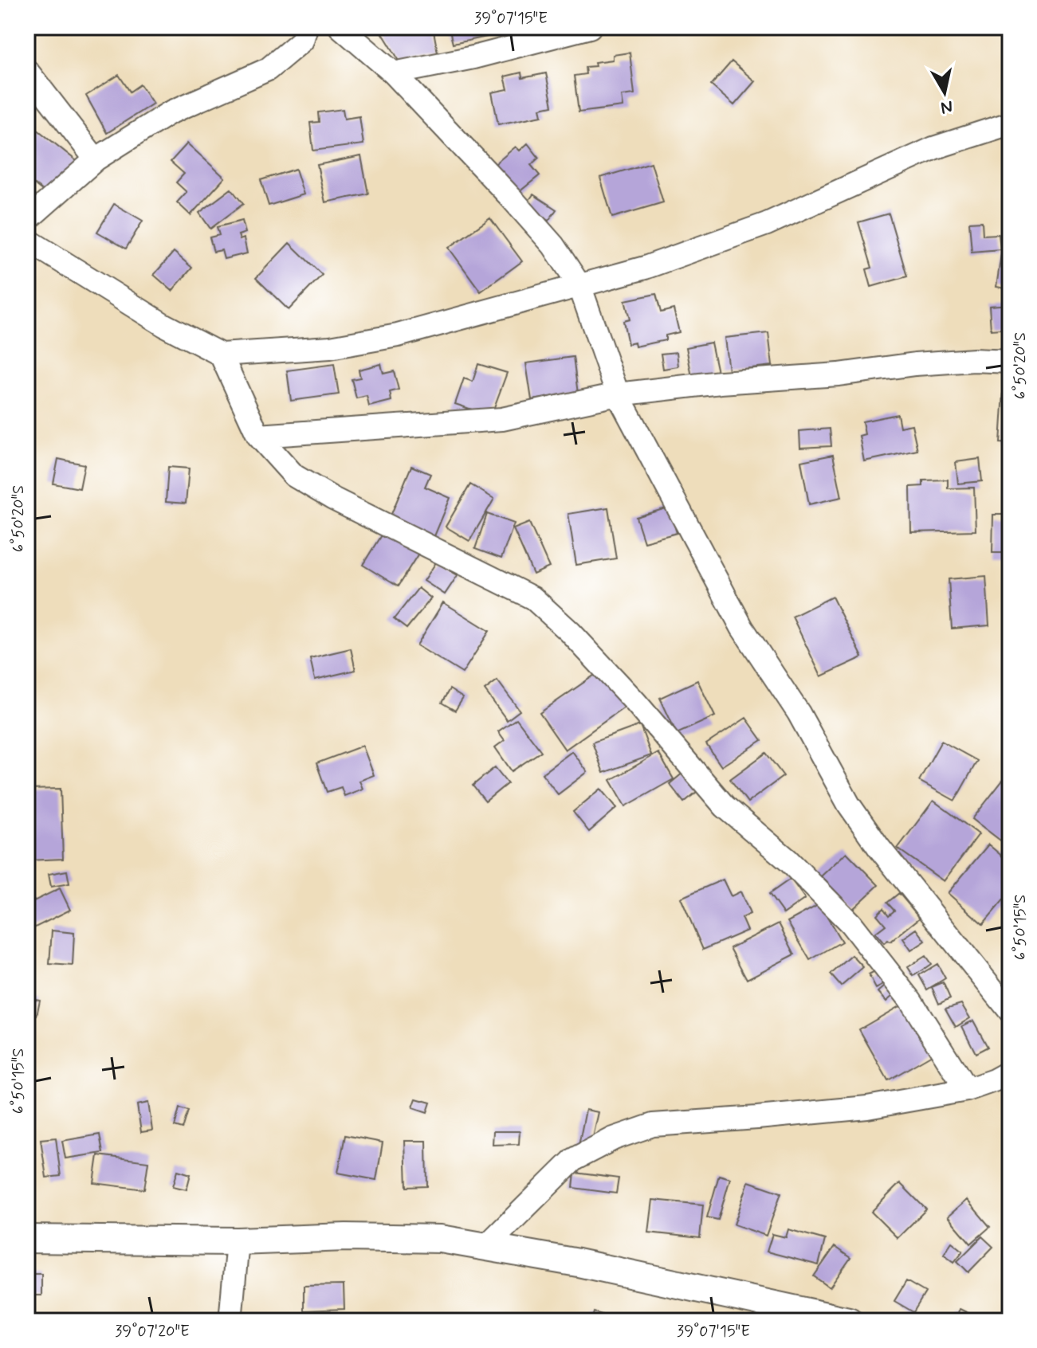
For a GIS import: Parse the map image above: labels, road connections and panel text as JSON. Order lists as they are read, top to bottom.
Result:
{
  "north": "bottom",
  "coordinates": [
    "39°07'15\"E",
    "6°50'20\"S",
    "6°50'15\"S",
    "39°07'20\"E"
  ]
}
